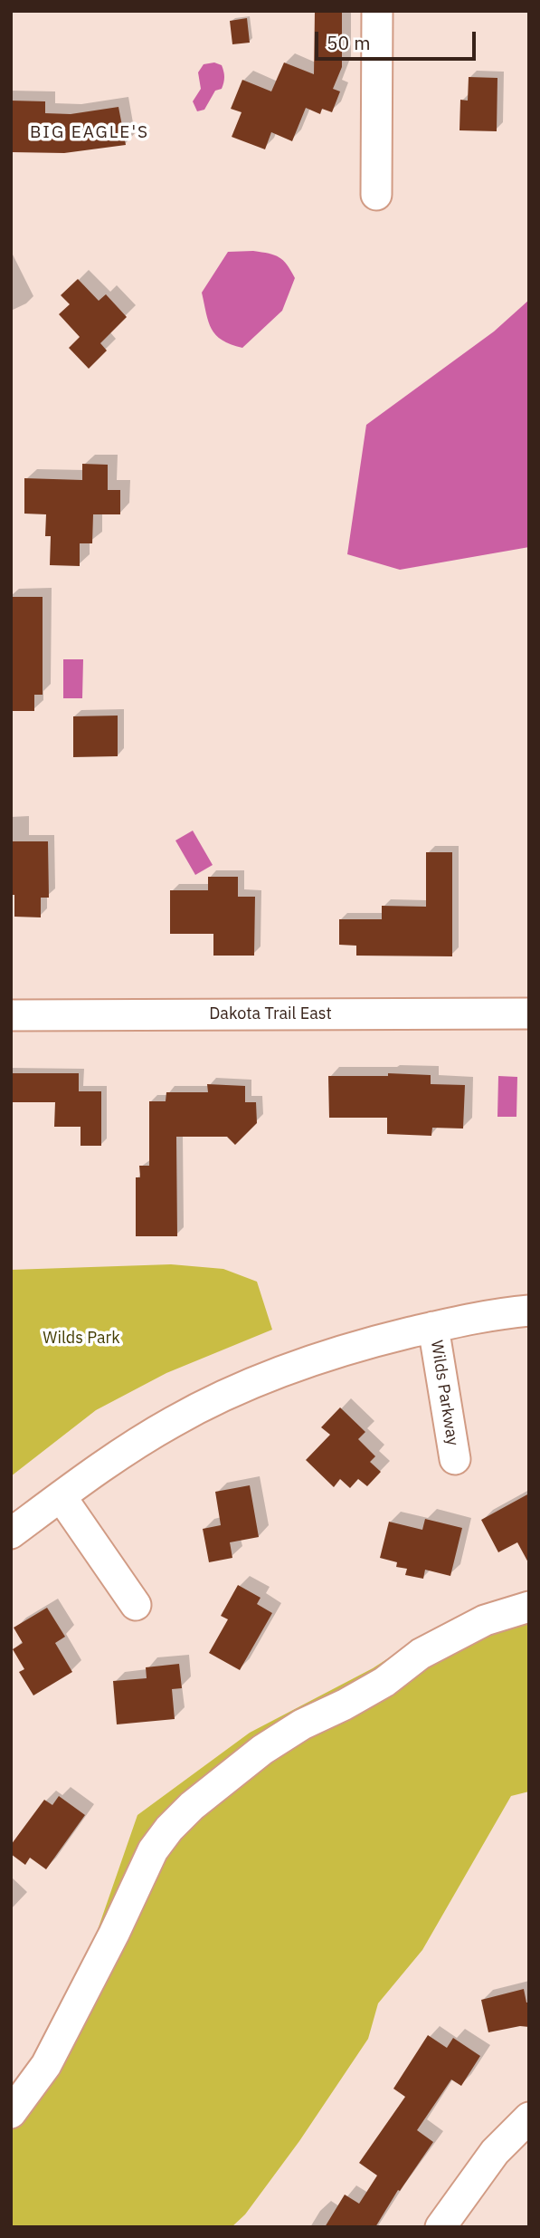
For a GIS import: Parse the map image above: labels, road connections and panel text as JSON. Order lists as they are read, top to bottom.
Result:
{
  "streets": {
    "street": ["Dakota Trail East", "Wilds Parkway"]
  },
  "districts": ["BIG EAGLE'S"],
  "parks": ["Wilds Park"],
  "scale_bar": "50 m"
}
